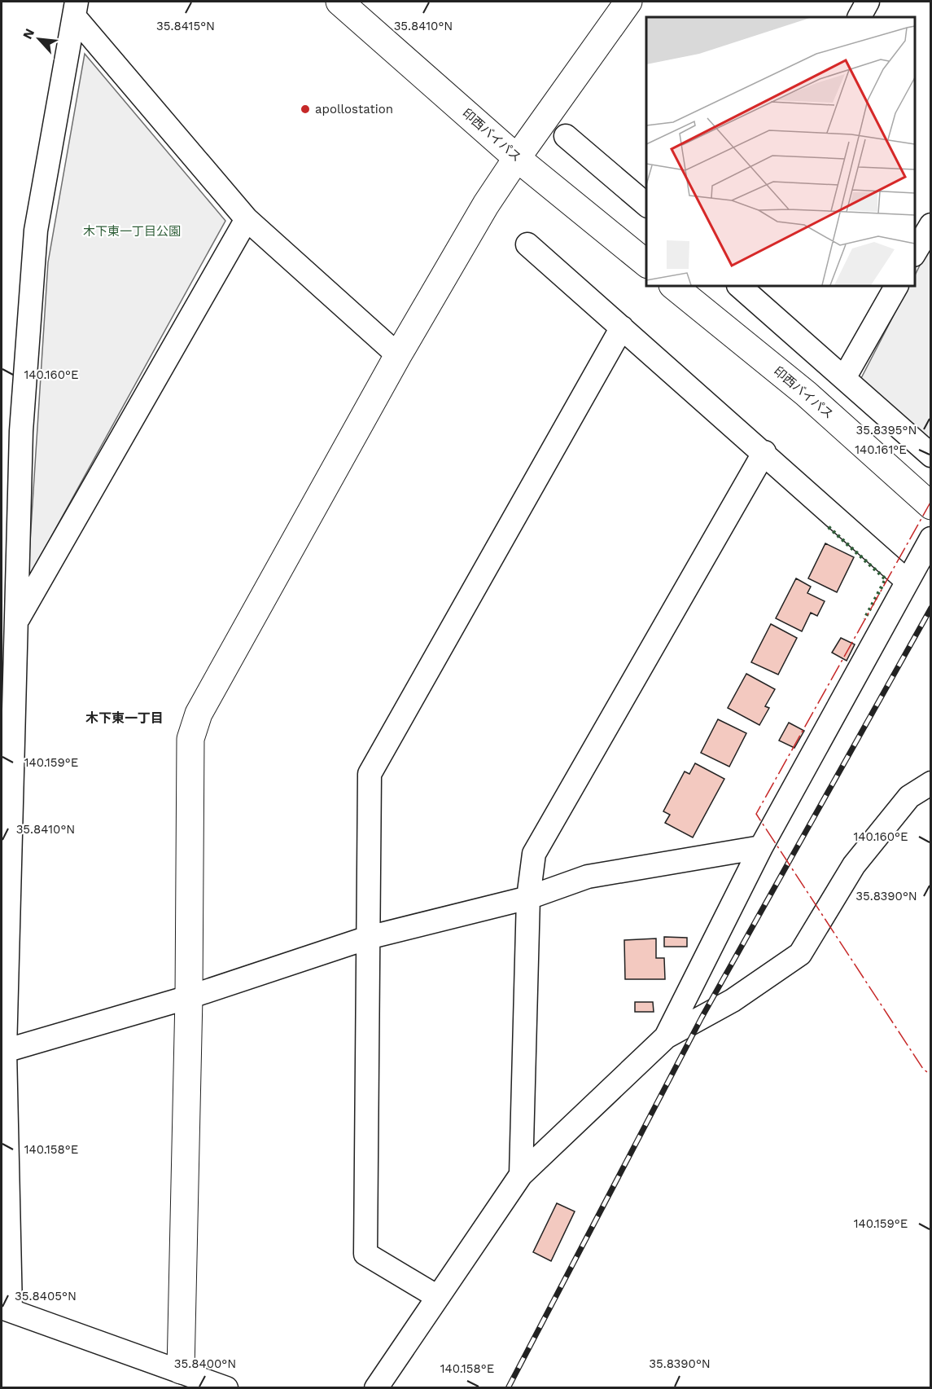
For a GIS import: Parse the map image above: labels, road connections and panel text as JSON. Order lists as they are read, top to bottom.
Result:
{
  "streets": {
    "main road": ["印西バイパス"]
  },
  "districts": ["木下東一丁目"],
  "parks": ["木下東一丁目公園"],
  "places": ["apollostation"],
  "north": "top left",
  "coordinates": [
    "35.8415°N",
    "35.8410°N",
    "140.160°E",
    "35.8395°N",
    "140.161°E",
    "140.159°E",
    "35.8390°N",
    "140.158°E",
    "35.8405°N",
    "35.8400°N"
  ]
}
